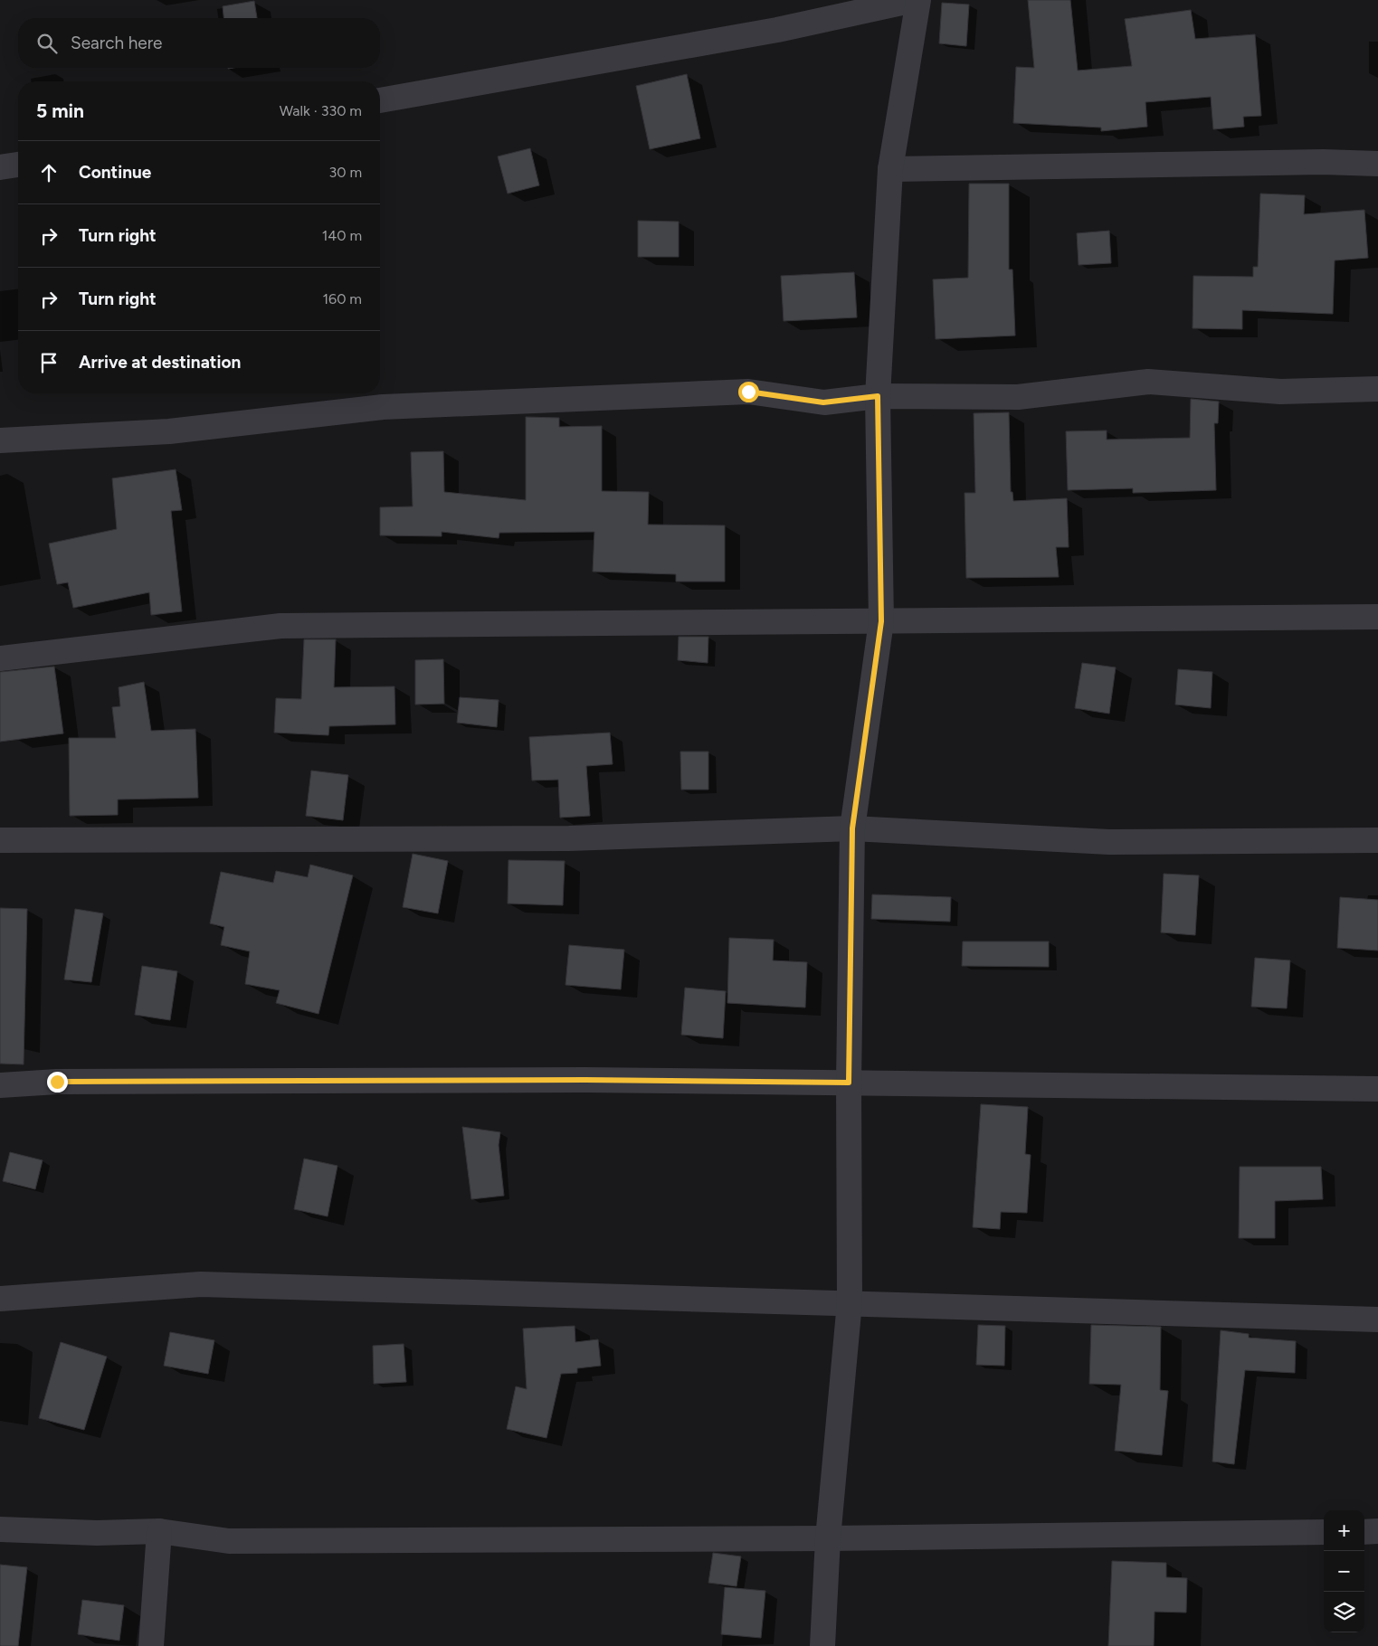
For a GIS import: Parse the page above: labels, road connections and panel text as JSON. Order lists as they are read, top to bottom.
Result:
{
  "page": {
    "search": "Search here",
    "heading": ["5 min", "Walk · 330 m"],
    "list": [
      ["Continue", "30 m"],
      ["Turn right", "140 m"],
      ["Turn right", "160 m"],
      "Arrive at destination"
    ],
    "map_buttons": ["+", "−"]
  }
}
